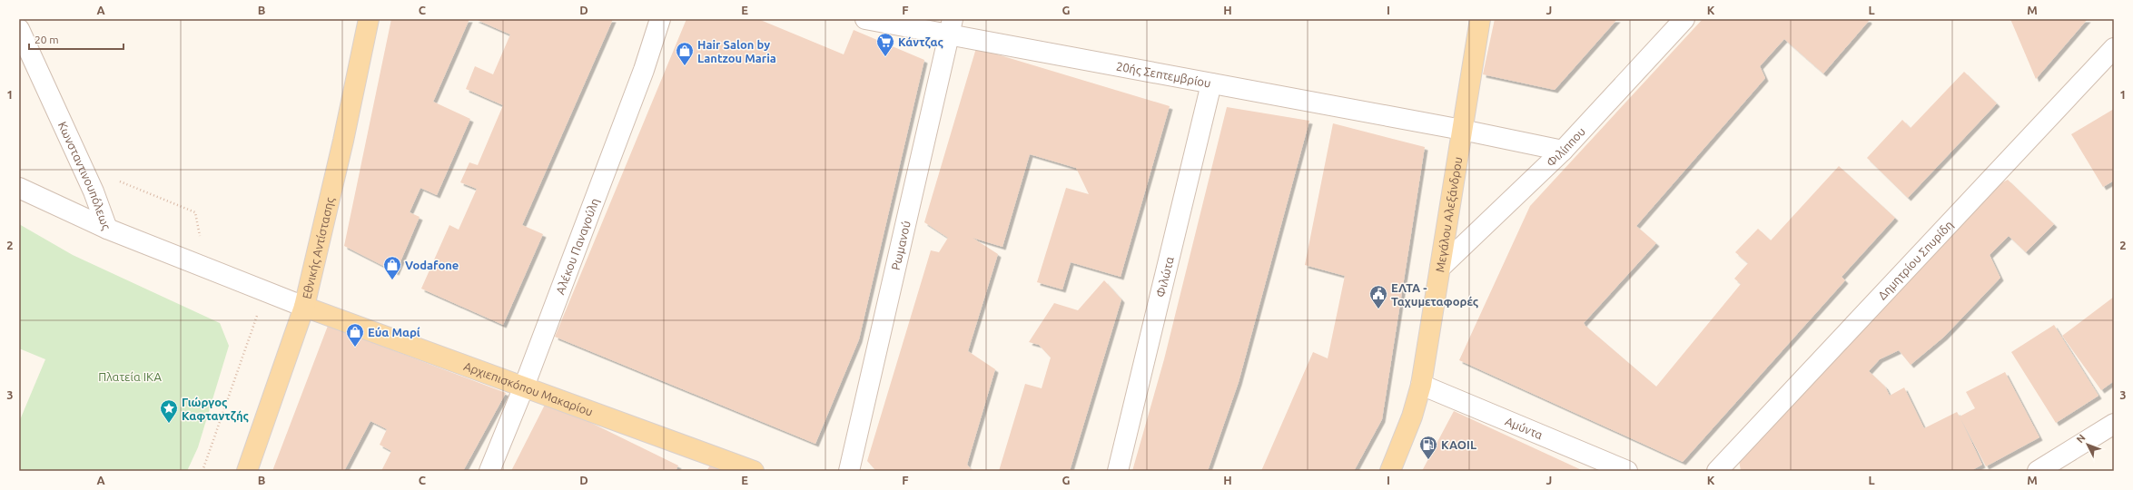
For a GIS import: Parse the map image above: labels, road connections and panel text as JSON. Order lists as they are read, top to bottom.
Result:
{
  "streets": {
    "main road": ["Μεγάλου Αλεξάνδρου", "Εθνικής Αντίστασης", "Αρχιεπισκόπου Μακαρίου"],
    "street": [
      "20ής Σεπτεμβρίου",
      "Φιλίππου",
      "Κωνσταντινουπόλεως",
      "Ρωμανού",
      "Αλέκου Παναγούλη",
      "Δημητρίου Σπυρίδη",
      "Φιλώτα",
      "Αμύντα"
    ]
  },
  "crossings": [
    ["20ής Σεπτεμβρίου", "Φιλίππου"],
    ["20ής Σεπτεμβρίου", "Μεγάλου Αλεξάνδρου"],
    ["20ής Σεπτεμβρίου", "Ρωμανού"],
    ["20ής Σεπτεμβρίου", "Φιλώτα"],
    ["Φιλίππου", "Μεγάλου Αλεξάνδρου"],
    ["Κωνσταντινουπόλεως", "Εθνικής Αντίστασης"],
    ["Κωνσταντινουπόλεως", "Αρχιεπισκόπου Μακαρίου"],
    ["Μεγάλου Αλεξάνδρου", "Αμύντα"],
    ["Αλέκου Παναγούλη", "Αρχιεπισκόπου Μακαρίου"],
    ["Εθνικής Αντίστασης", "Αρχιεπισκόπου Μακαρίου"]
  ],
  "parks": ["Πλατεία ΙΚΑ"],
  "places": {
    "supermarket": ["Κάντζας"],
    "shop": ["Hair Salon by Lantzou Maria", "Vodafone", "Εύα Μαρί"],
    "public building": ["ΕΛΤΑ - Ταχυμεταφορές"],
    "place": ["Γιώργος Καφταντζής"],
    "fuel station": ["KAOIL"]
  },
  "scale_bar": "20 m",
  "north": "top left",
  "grid": {
    "columns": [
      "A",
      "B",
      "C",
      "D",
      "E",
      "F",
      "G",
      "H",
      "I",
      "J",
      "K",
      "L",
      "M"
    ],
    "rows": ["1", "2", "3"]
  }
}
